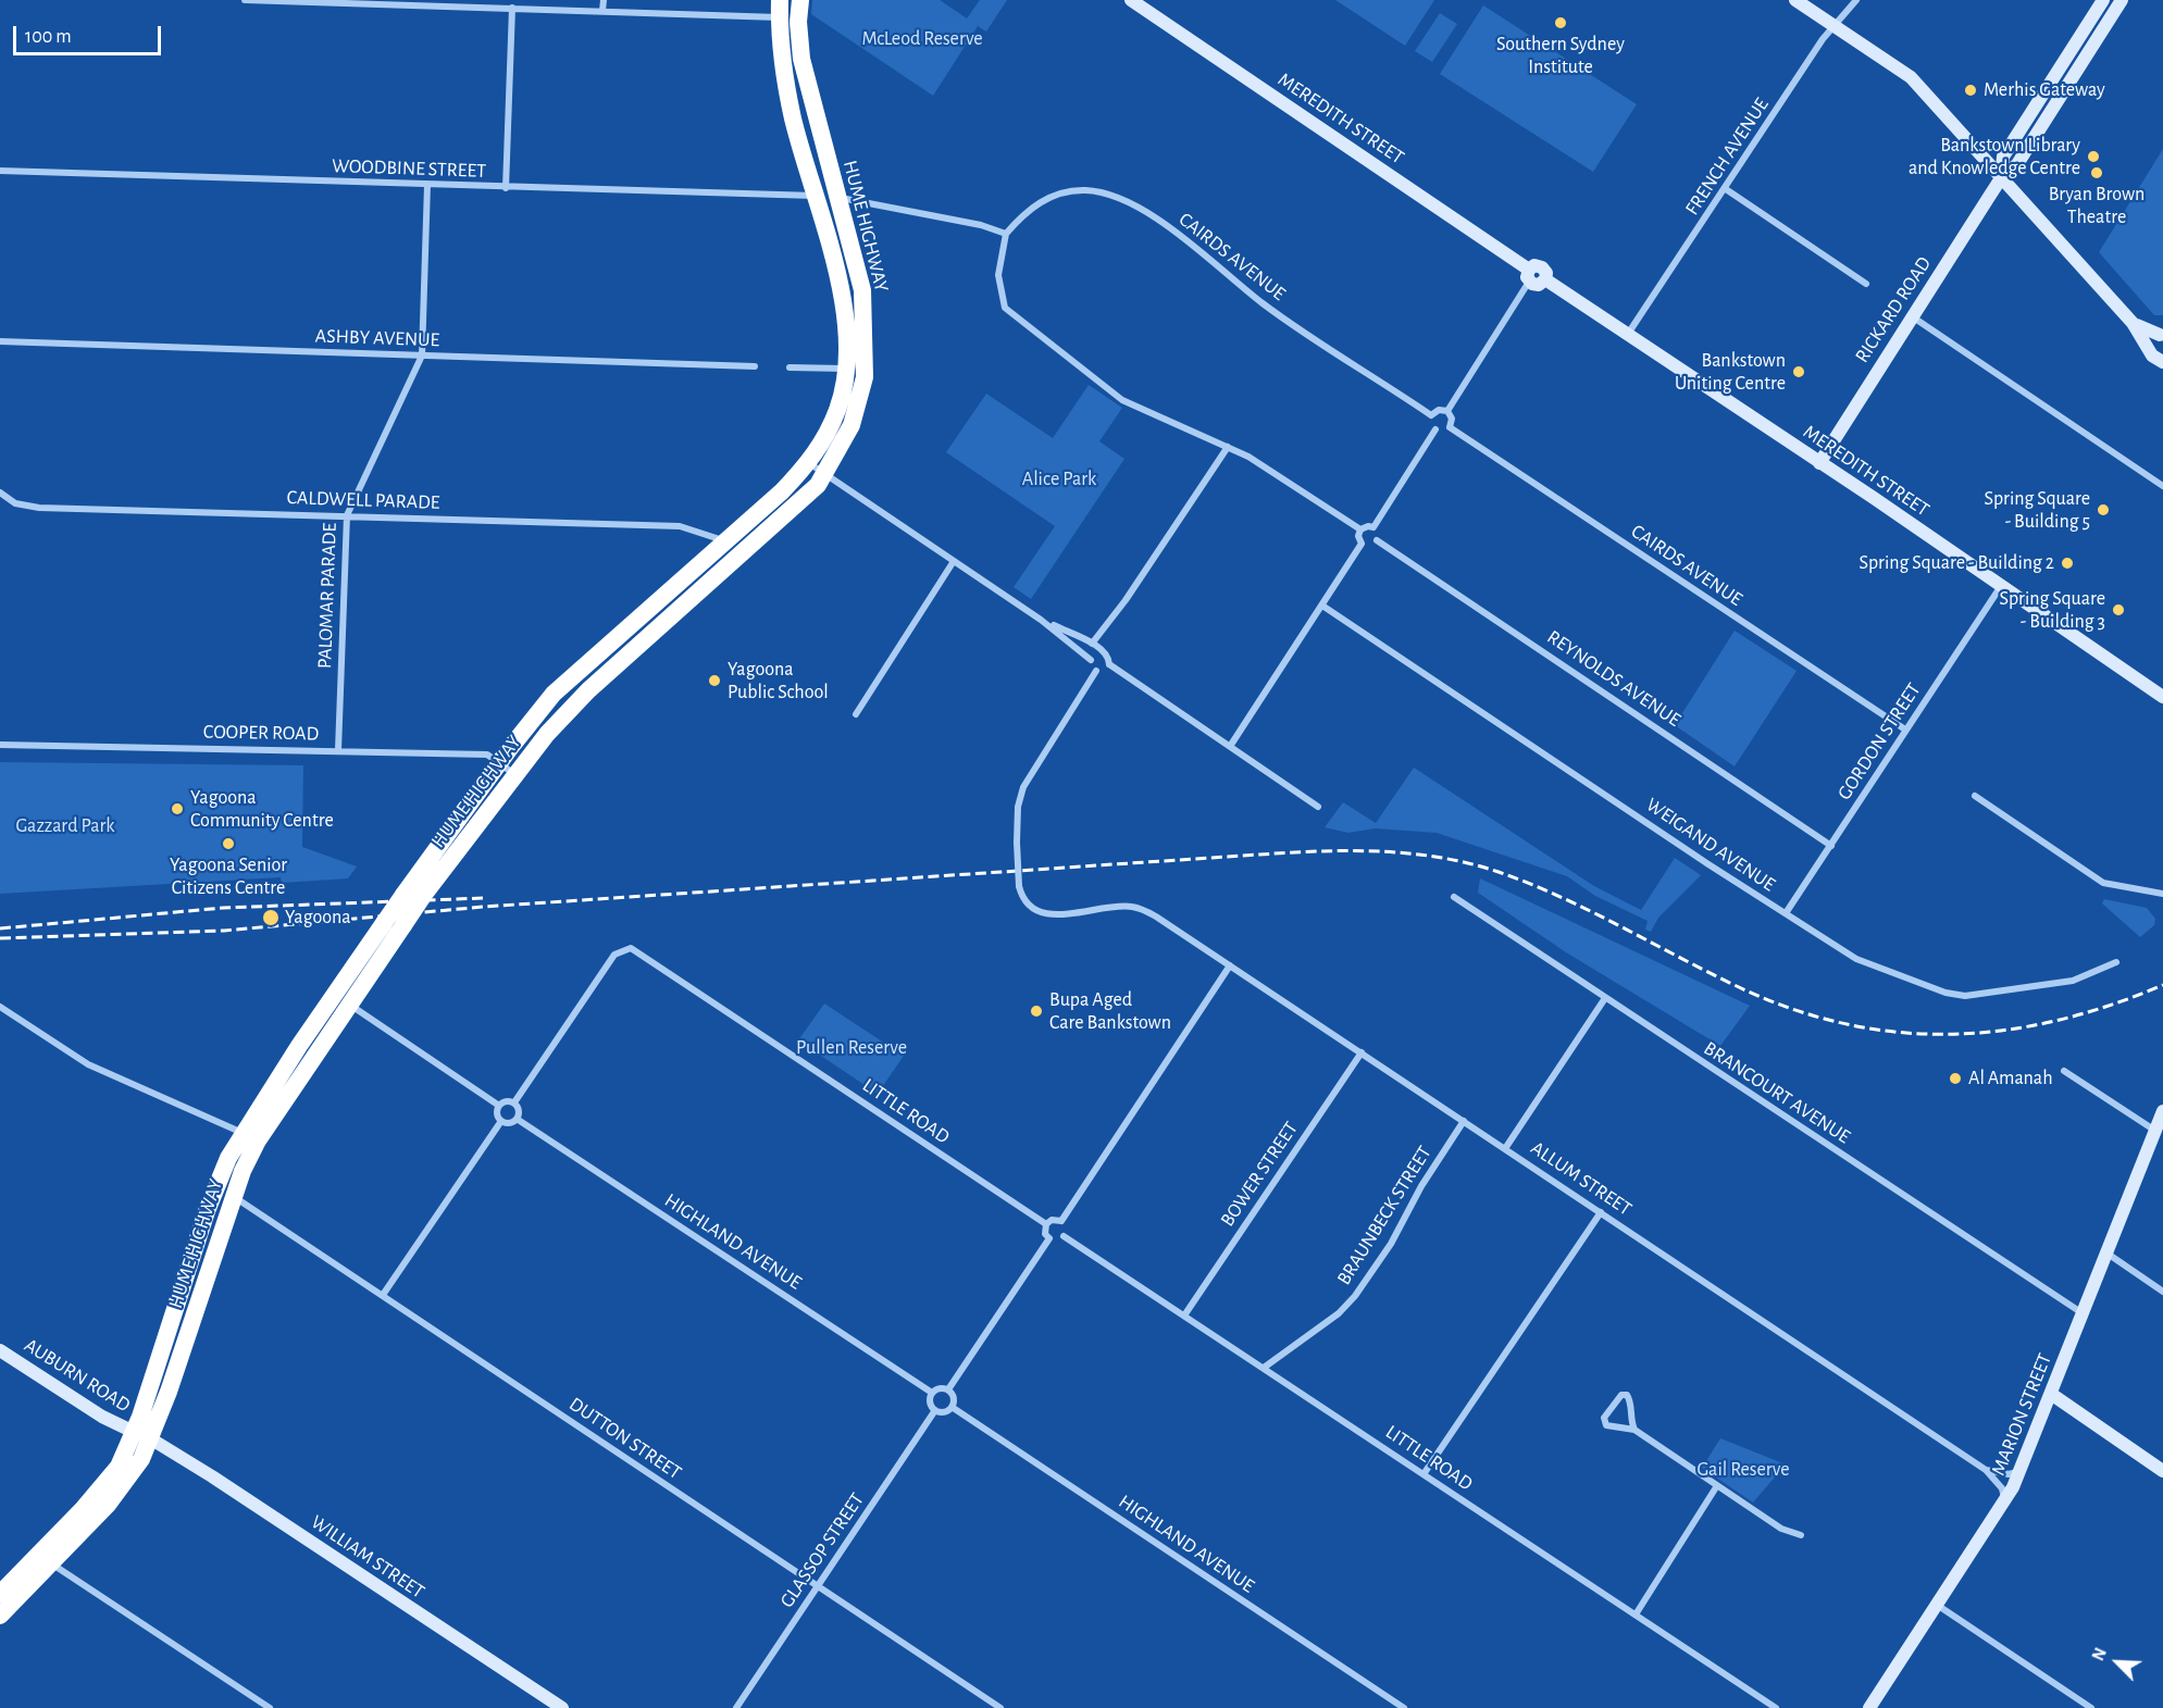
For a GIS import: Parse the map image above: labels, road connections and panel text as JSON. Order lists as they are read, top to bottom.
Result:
{
  "streets": {
    "highway": ["HUME HIGHWAY"],
    "main road": [
      "MEREDITH STREET",
      "RICKARD ROAD",
      "AUBURN ROAD",
      "MARION STREET",
      "WILLIAM STREET"
    ],
    "street": [
      "FRENCH AVENUE",
      "WOODBINE STREET",
      "CAIRDS AVENUE",
      "ASHBY AVENUE",
      "CALDWELL PARADE",
      "PALOMAR PARADE",
      "REYNOLDS AVENUE",
      "COOPER ROAD",
      "GORDON STREET",
      "WEIGAND AVENUE",
      "BRANCOURT AVENUE",
      "LITTLE ROAD",
      "BOWER STREET",
      "ALLUM STREET",
      "BRAUNBECK STREET",
      "HIGHLAND AVENUE",
      "DUTTON STREET",
      "GLASSOP STREET"
    ]
  },
  "crossings": [
    ["MEREDITH STREET", "FRENCH AVENUE"],
    ["MEREDITH STREET", "RICKARD ROAD"],
    ["MEREDITH STREET", "GORDON STREET"],
    ["WOODBINE STREET", "HUME HIGHWAY"],
    ["WOODBINE STREET", "PALOMAR PARADE"],
    ["HUME HIGHWAY", "CALDWELL PARADE"],
    ["HUME HIGHWAY", "COOPER ROAD"],
    ["HUME HIGHWAY", "AUBURN ROAD"],
    ["HUME HIGHWAY", "DUTTON STREET"],
    ["HUME HIGHWAY", "WILLIAM STREET"],
    ["CAIRDS AVENUE", "GORDON STREET"],
    ["ASHBY AVENUE", "PALOMAR PARADE"],
    ["CALDWELL PARADE", "PALOMAR PARADE"],
    ["PALOMAR PARADE", "COOPER ROAD"],
    ["REYNOLDS AVENUE", "GORDON STREET"],
    ["GORDON STREET", "WEIGAND AVENUE"],
    ["BRANCOURT AVENUE", "MARION STREET"],
    ["LITTLE ROAD", "BOWER STREET"],
    ["LITTLE ROAD", "BRAUNBECK STREET"],
    ["LITTLE ROAD", "HIGHLAND AVENUE"],
    ["BOWER STREET", "ALLUM STREET"],
    ["ALLUM STREET", "BRAUNBECK STREET"],
    ["ALLUM STREET", "MARION STREET"],
    ["HIGHLAND AVENUE", "GLASSOP STREET"],
    ["AUBURN ROAD", "WILLIAM STREET"],
    ["DUTTON STREET", "GLASSOP STREET"]
  ],
  "parks": [
    "McLeod Reserve",
    "Alice Park",
    "Gazzard Park",
    "Pullen Reserve",
    "Gail Reserve"
  ],
  "places": [
    "Southern Sydney Institute",
    "Merhis Gateway",
    "Bankstown Library and Knowledge Centre",
    "Bryan Brown Theatre",
    "Bankstown Uniting Centre",
    "Spring Square - Building 5",
    "Spring Square - Building 2",
    "Spring Square - Building 3",
    "Yagoona Public School",
    "Yagoona Community Centre",
    "Yagoona Senior Citizens Centre",
    "Yagoona",
    "Bupa Aged Care Bankstown",
    "Al Amanah"
  ],
  "scale_bar": "100 m",
  "north": "top left"
}
